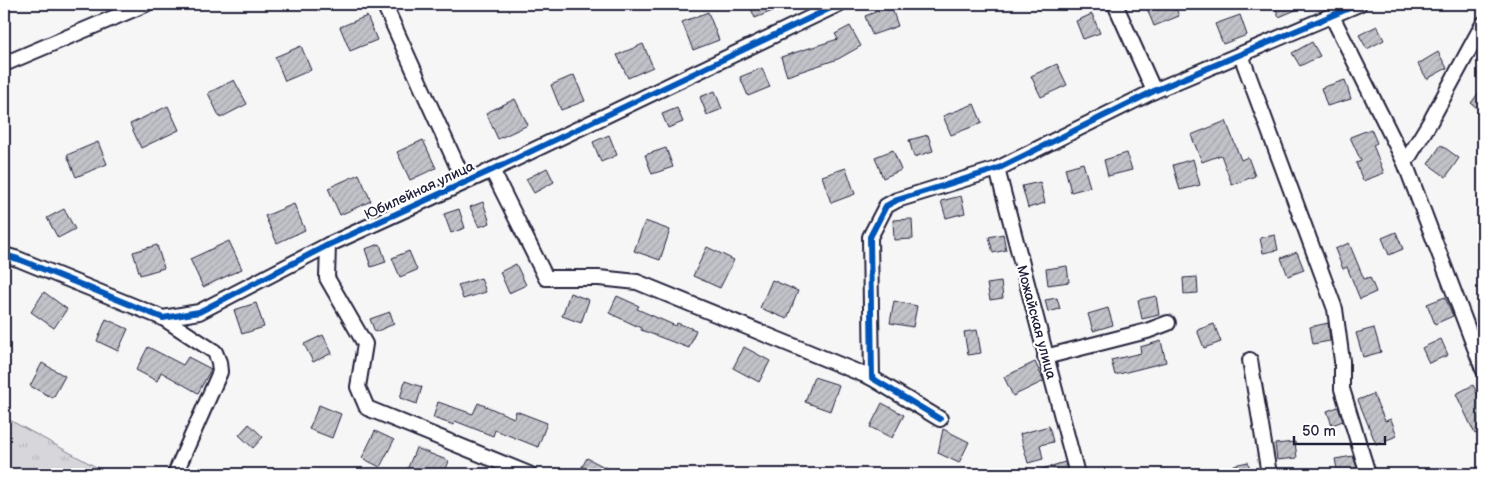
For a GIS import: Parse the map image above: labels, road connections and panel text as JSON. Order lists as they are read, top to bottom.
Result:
{
  "streets": {
    "street": ["Юбилейная улица", "Можайская улица"]
  },
  "scale_bar": "50 m"
}
